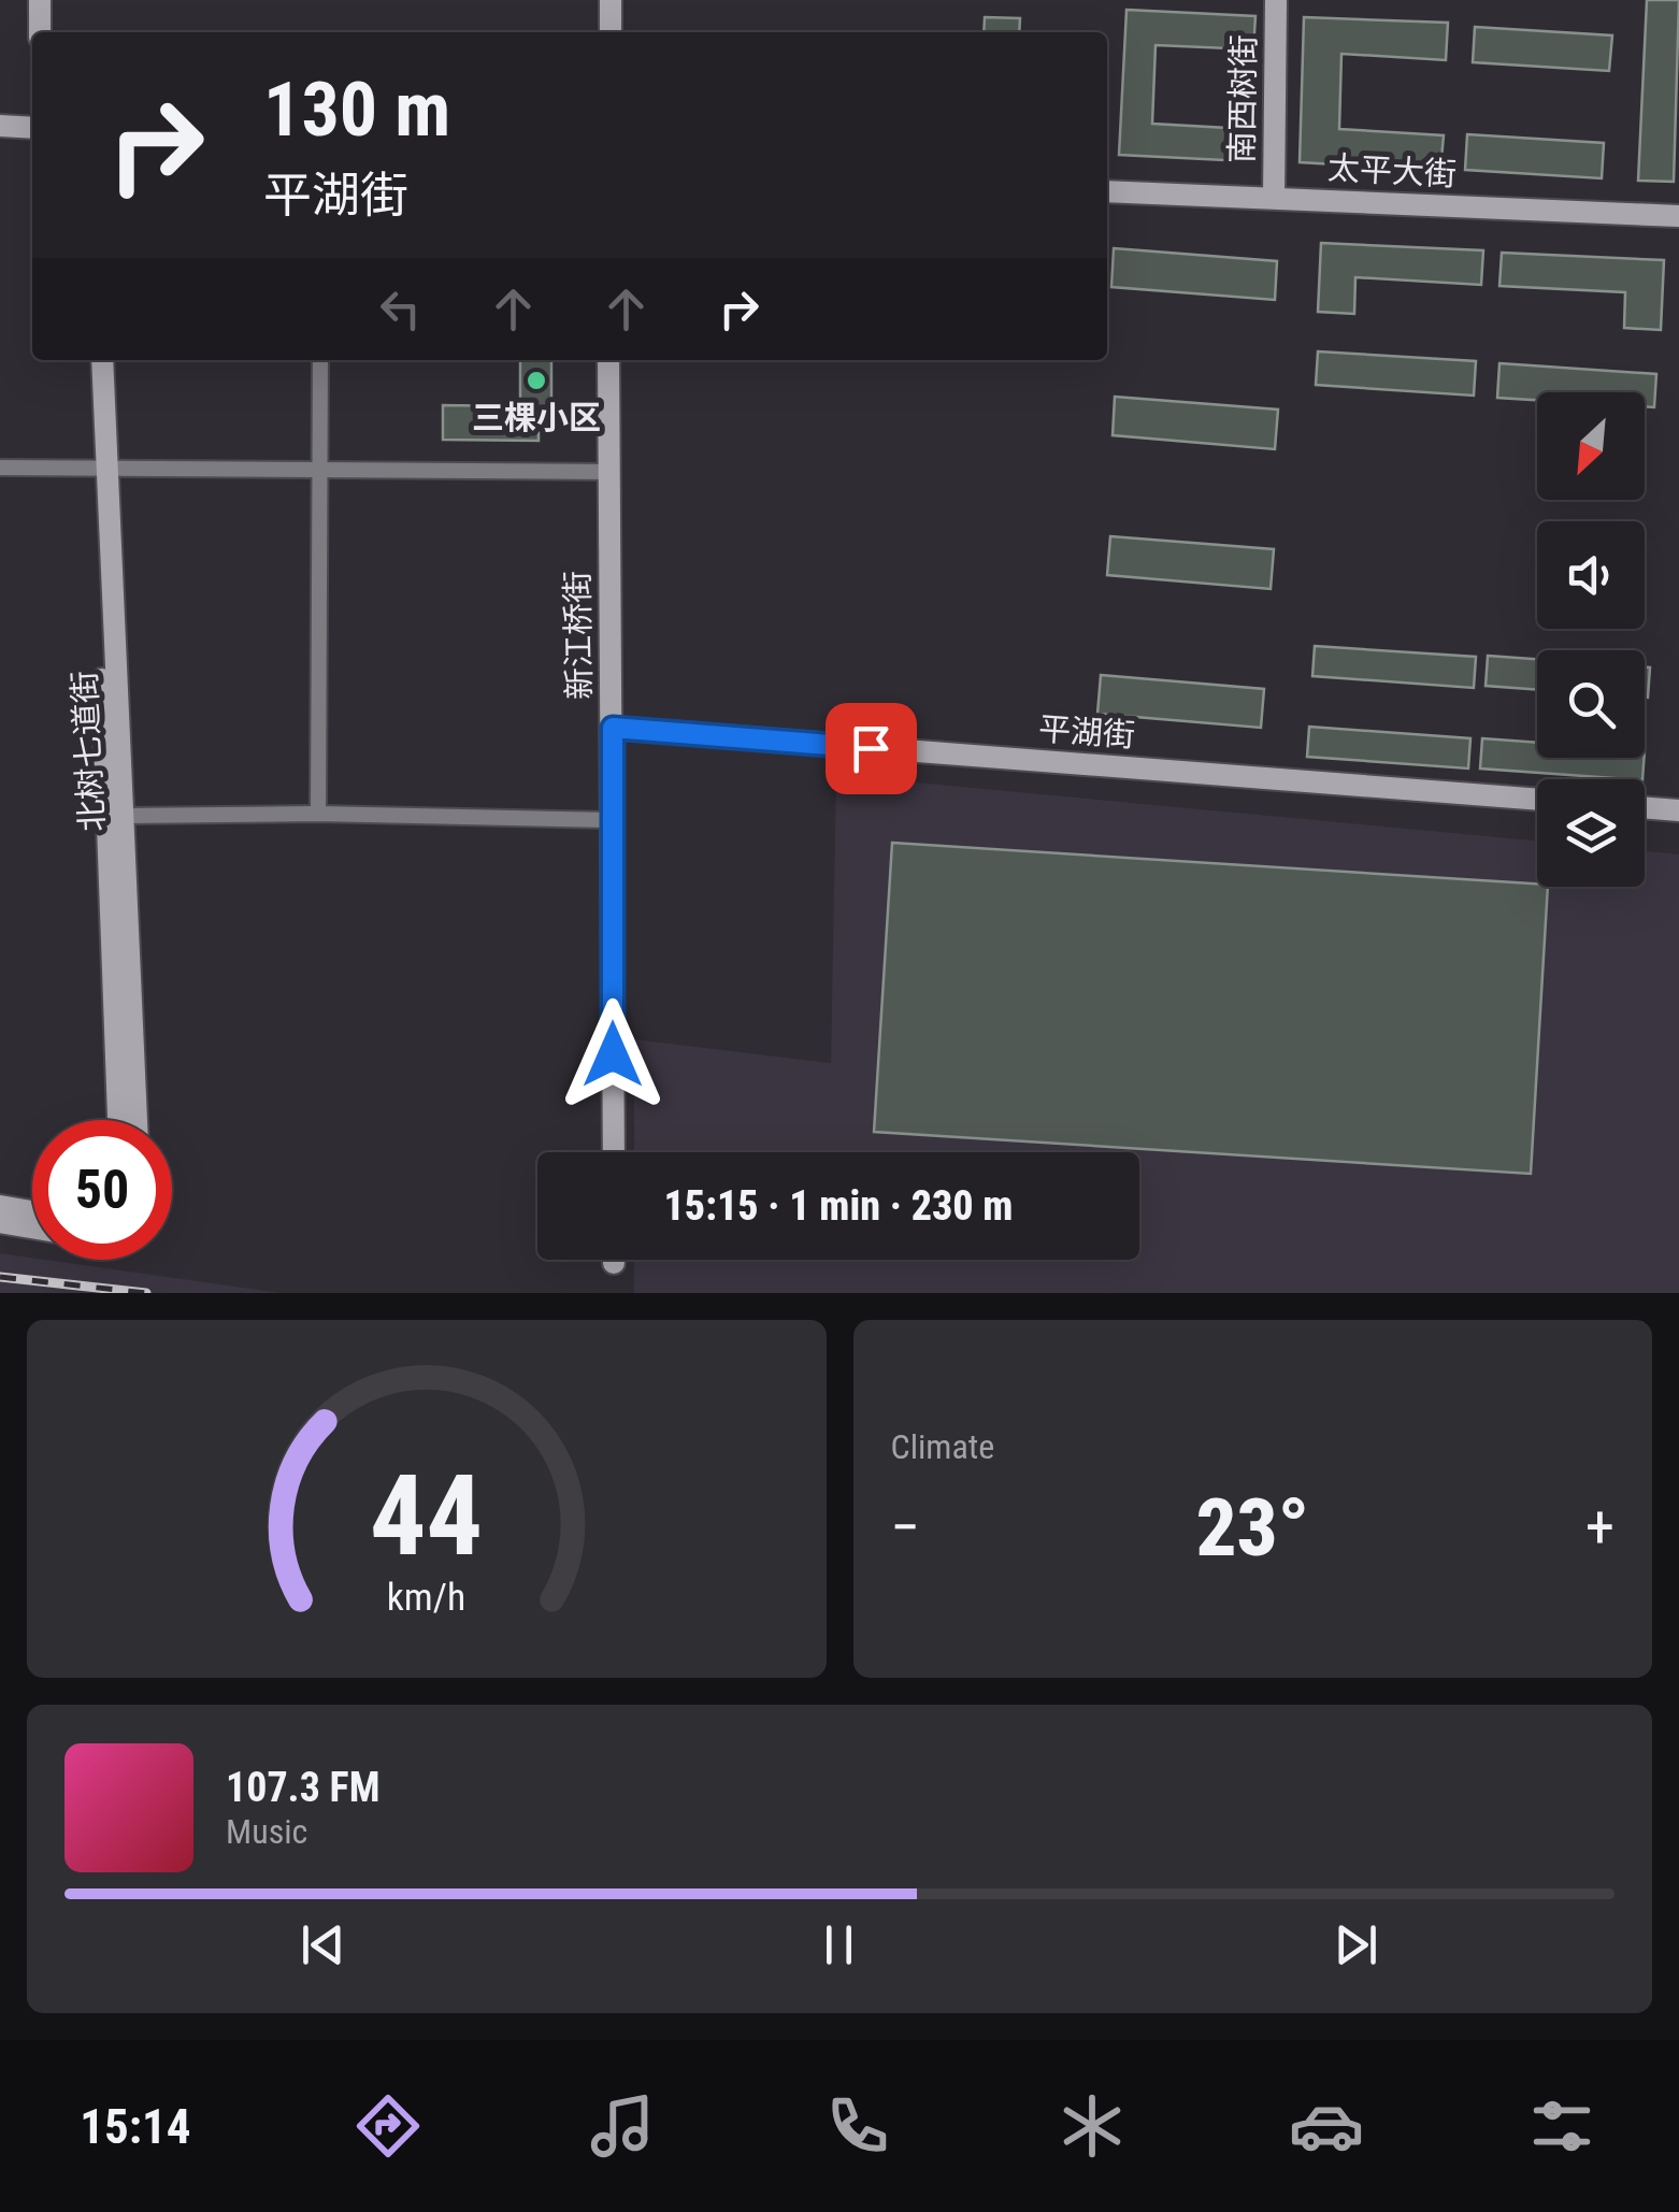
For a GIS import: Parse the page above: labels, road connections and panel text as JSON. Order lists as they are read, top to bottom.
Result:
{
  "streets": {
    "street": [
      "南西树街",
      "太平大街",
      "新江桥街",
      "平湖街",
      "北树七道街"
    ]
  },
  "crossings": [
    ["南西树街", "太平大街"],
    ["新江桥街", "平湖街"]
  ],
  "places": ["三棵小区"],
  "north": "bottom left",
  "page": {
    "turn": ["130 m", "平湖街"],
    "limit": "50",
    "trip": "15:15 · 1 min · 230 m",
    "tile": "Climate",
    "heat": ["−", "23°", "+"],
    "song": ["107.3 FM", "Music"],
    "tabs": "15:14",
    "gauge": ["44", "km/h"]
  }
}
